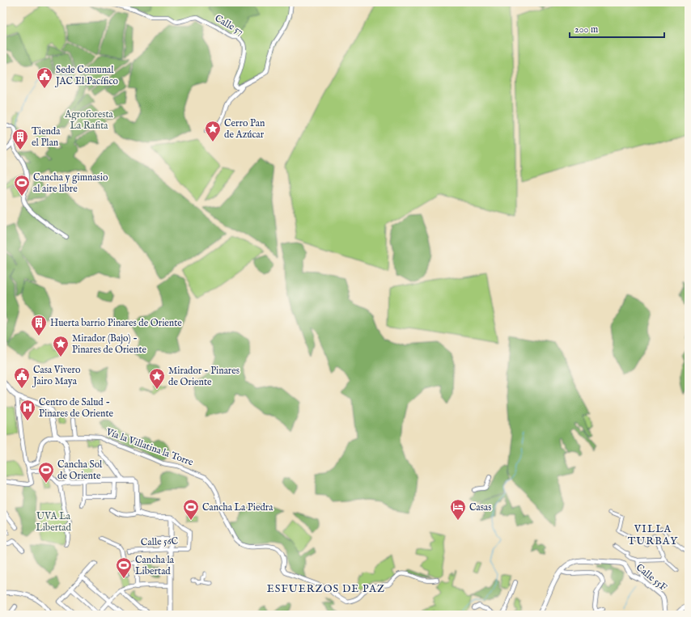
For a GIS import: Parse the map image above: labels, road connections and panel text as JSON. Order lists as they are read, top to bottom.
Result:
{
  "streets": {
    "street": [
      "Calle 57",
      "Vía la Villatina la Torre",
      "Calle 56C",
      "Calle 55F"
    ]
  },
  "districts": ["VILLA TURBAY", "ESFUERZOS DE PAZ"],
  "parks": ["Agroforesta La Rafita", "UVA La Libertad"],
  "places": {
    "public building": ["Sede Comunal JAC El Pacífico", "Casa Vivero Jairo Maya"],
    "place": ["Cerro Pan de Azúcar", "Mirador (Bajo) - Pinares de Oriente", "Mirador - Pinares de Oriente"],
    "building": ["Tienda el Plan", "Huerta barrio Pinares de Oriente"],
    "sports": [
      "Cancha y gimnasio al aire libre",
      "Cancha Sol de Oriente",
      "Cancha La Piedra",
      "Cancha la Libertad"
    ],
    "hospital": ["Centro de Salud - Pinares de Oriente"],
    "hotel": ["Casas"]
  },
  "scale_bar": "200 m"
}
